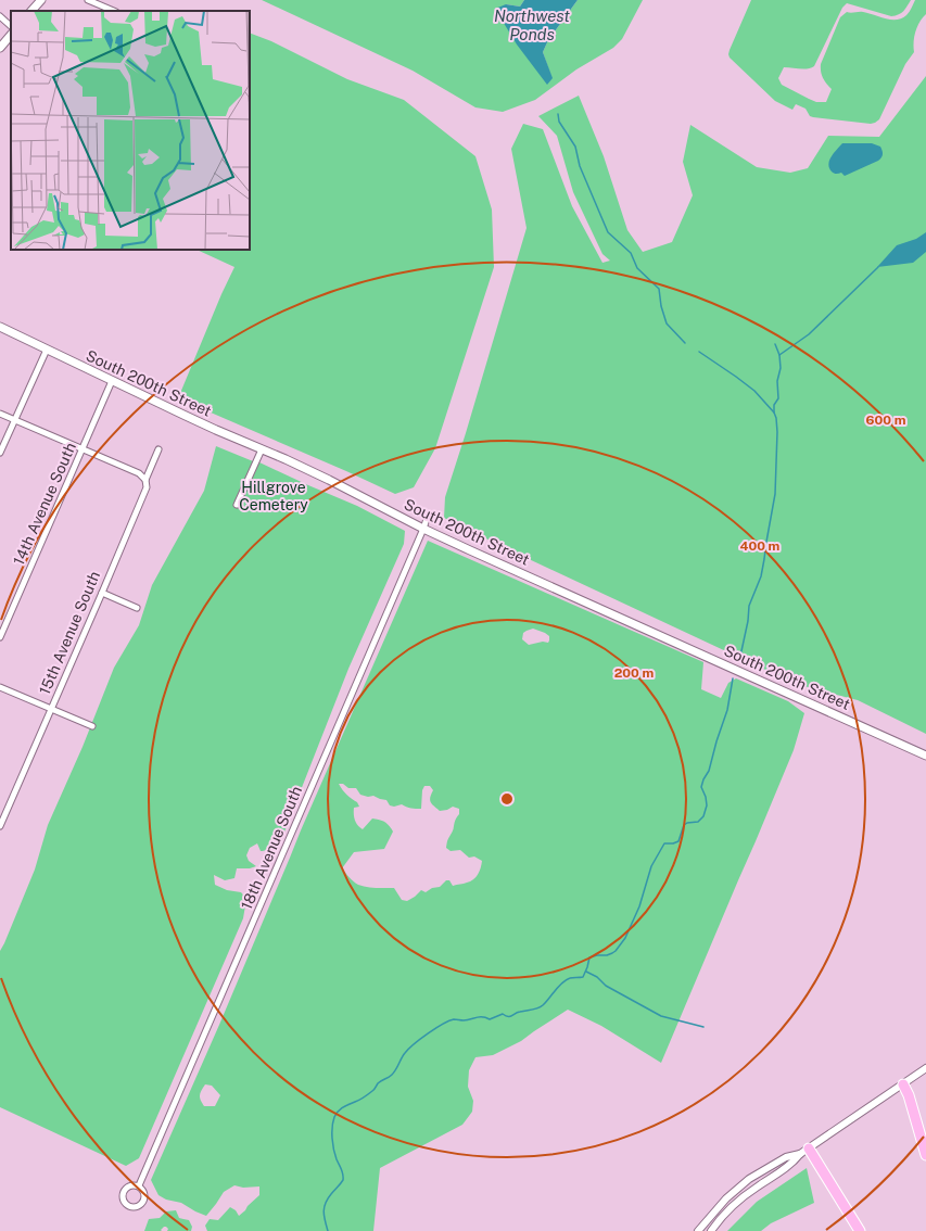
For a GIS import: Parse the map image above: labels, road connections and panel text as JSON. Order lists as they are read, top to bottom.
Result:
{
  "streets": {
    "main road": ["South 200th Street"],
    "street": ["14th Avenue South", "15th Avenue South", "18th Avenue South"]
  },
  "crossings": [
    ["South 200th Street", "14th Avenue South"],
    ["South 200th Street", "18th Avenue South"]
  ],
  "water": ["Northwest Ponds"],
  "parks": ["Hillgrove Cemetery"],
  "rings": ["600 m", "400 m", "200 m"]
}
